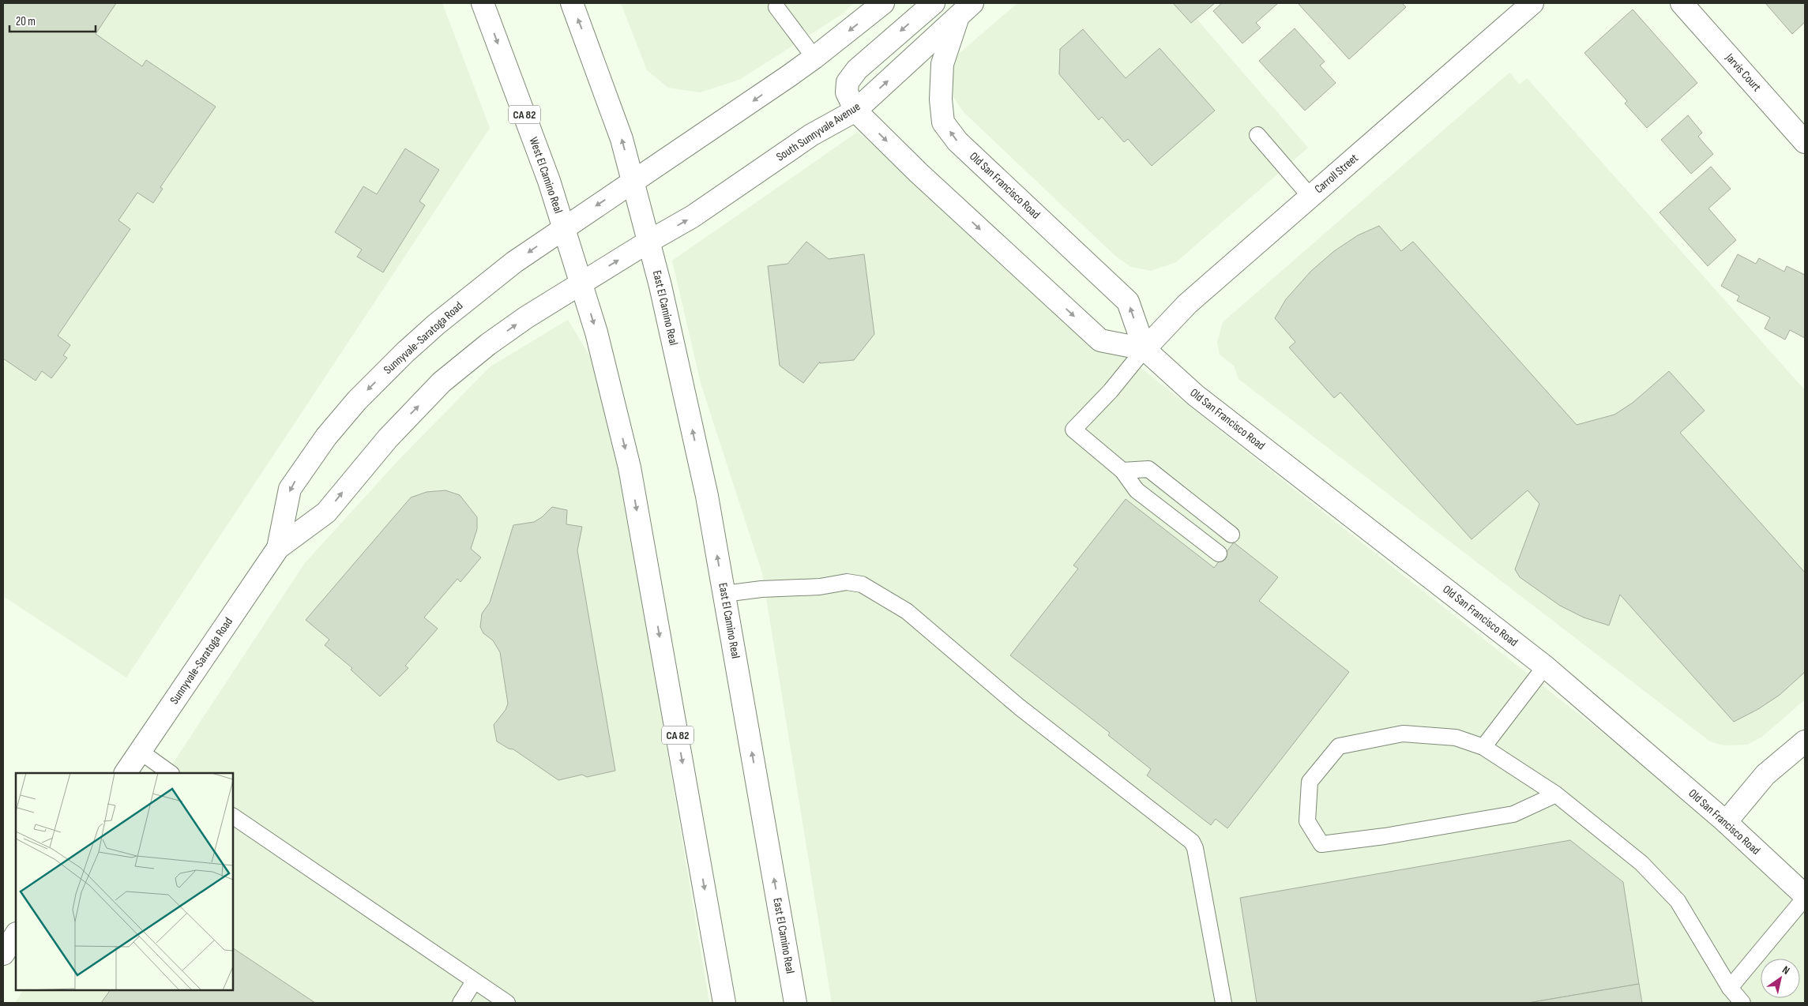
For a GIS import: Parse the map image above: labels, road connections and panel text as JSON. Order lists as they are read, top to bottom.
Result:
{
  "streets": {
    "main road": [
      "Jarvis Court",
      "CA 82",
      "South Sunnyvale Avenue",
      "Carroll Street",
      "West El Camino Real",
      "Old San Francisco Road",
      "East El Camino Real",
      "Sunnyvale-Saratoga Road"
    ]
  },
  "crossings": [
    ["CA 82", "West El Camino Real"],
    ["CA 82", "Sunnyvale-Saratoga Road"],
    ["South Sunnyvale Avenue", "Old San Francisco Road"],
    ["South Sunnyvale Avenue", "East El Camino Real"],
    ["South Sunnyvale Avenue", "Sunnyvale-Saratoga Road"],
    ["Carroll Street", "Old San Francisco Road"],
    ["West El Camino Real", "Sunnyvale-Saratoga Road"],
    ["East El Camino Real", "Sunnyvale-Saratoga Road"]
  ],
  "scale_bar": "20 m",
  "north": "top right"
}
